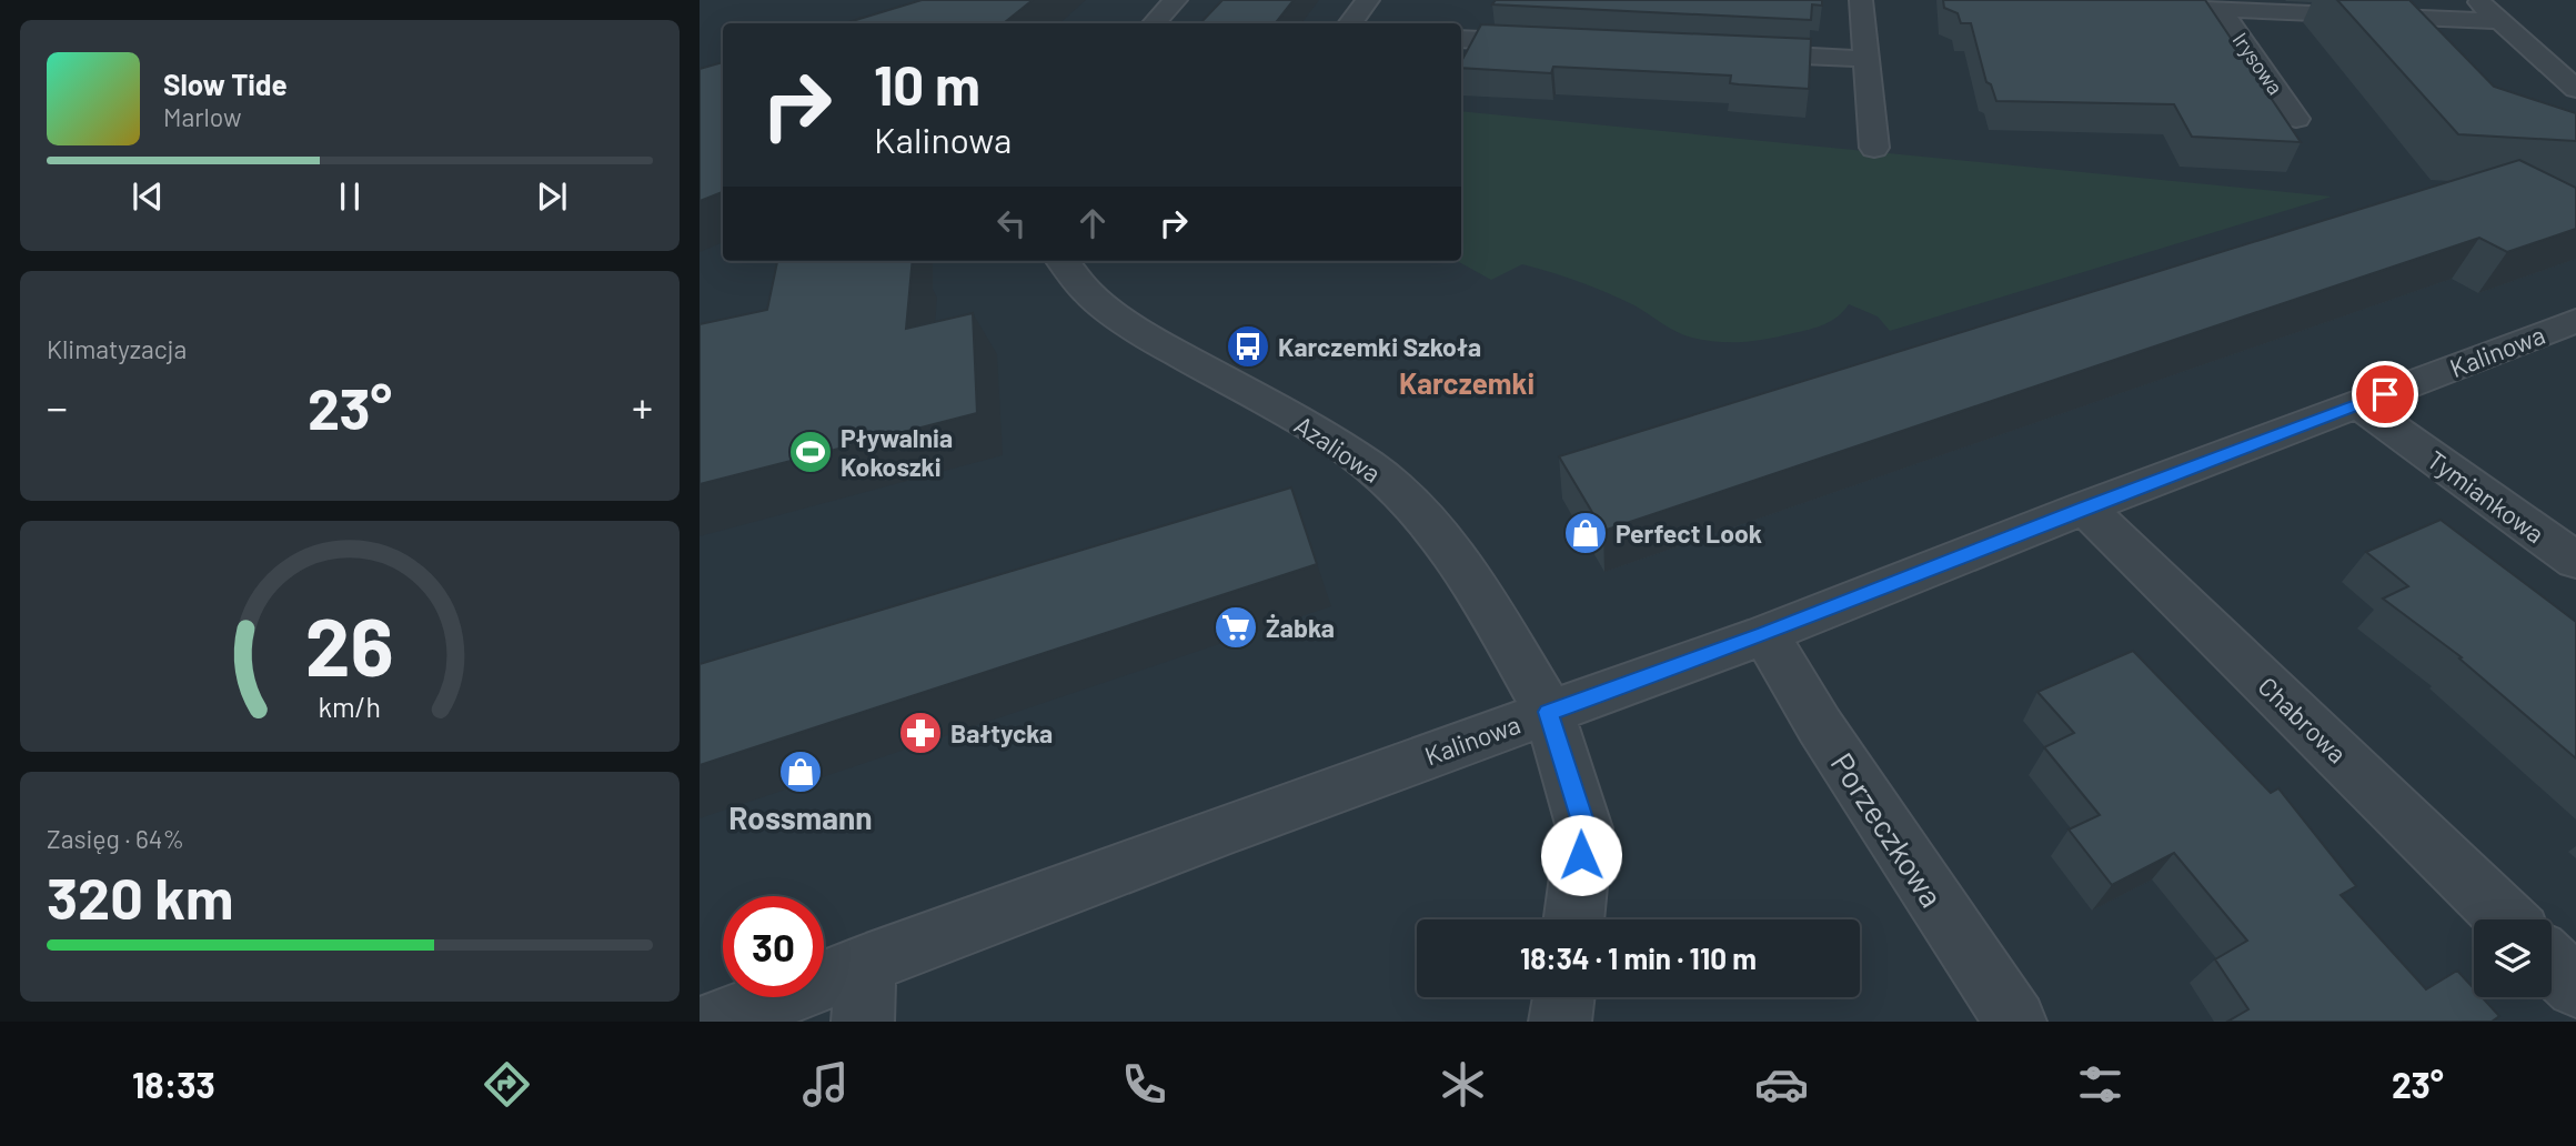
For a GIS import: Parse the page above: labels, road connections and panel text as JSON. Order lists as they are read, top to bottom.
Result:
{
  "streets": {
    "street": [
      "Irysowa",
      "Kalinowa",
      "Azaliowa",
      "Tymiankowa",
      "Chabrowa",
      "Porzeczkowa"
    ]
  },
  "crossings": [
    ["Kalinowa", "Azaliowa"],
    ["Kalinowa", "Tymiankowa"],
    ["Kalinowa", "Chabrowa"],
    ["Kalinowa", "Porzeczkowa"]
  ],
  "districts": ["Karczemki"],
  "places": {
    "bus stop": ["Karczemki Szkoła"],
    "sports": ["Pływalnia Kokoszki"],
    "shop": ["Perfect Look", "Rossmann"],
    "supermarket": ["Żabka"],
    "pharmacy": ["Bałtycka"]
  },
  "page": {
    "turn": ["10 m", "Kalinowa"],
    "song": ["Slow Tide", "Marlow"],
    "tile": [
      "Klimatyzacja",
      ["Zasięg · 64%", "320 km"]
    ],
    "heat": ["−", "23°", "+"],
    "limit": "30",
    "trip": "18:34 · 1 min · 110 m",
    "tabs": ["18:33", "23°"],
    "gauge": ["26", "km/h"]
  }
}
